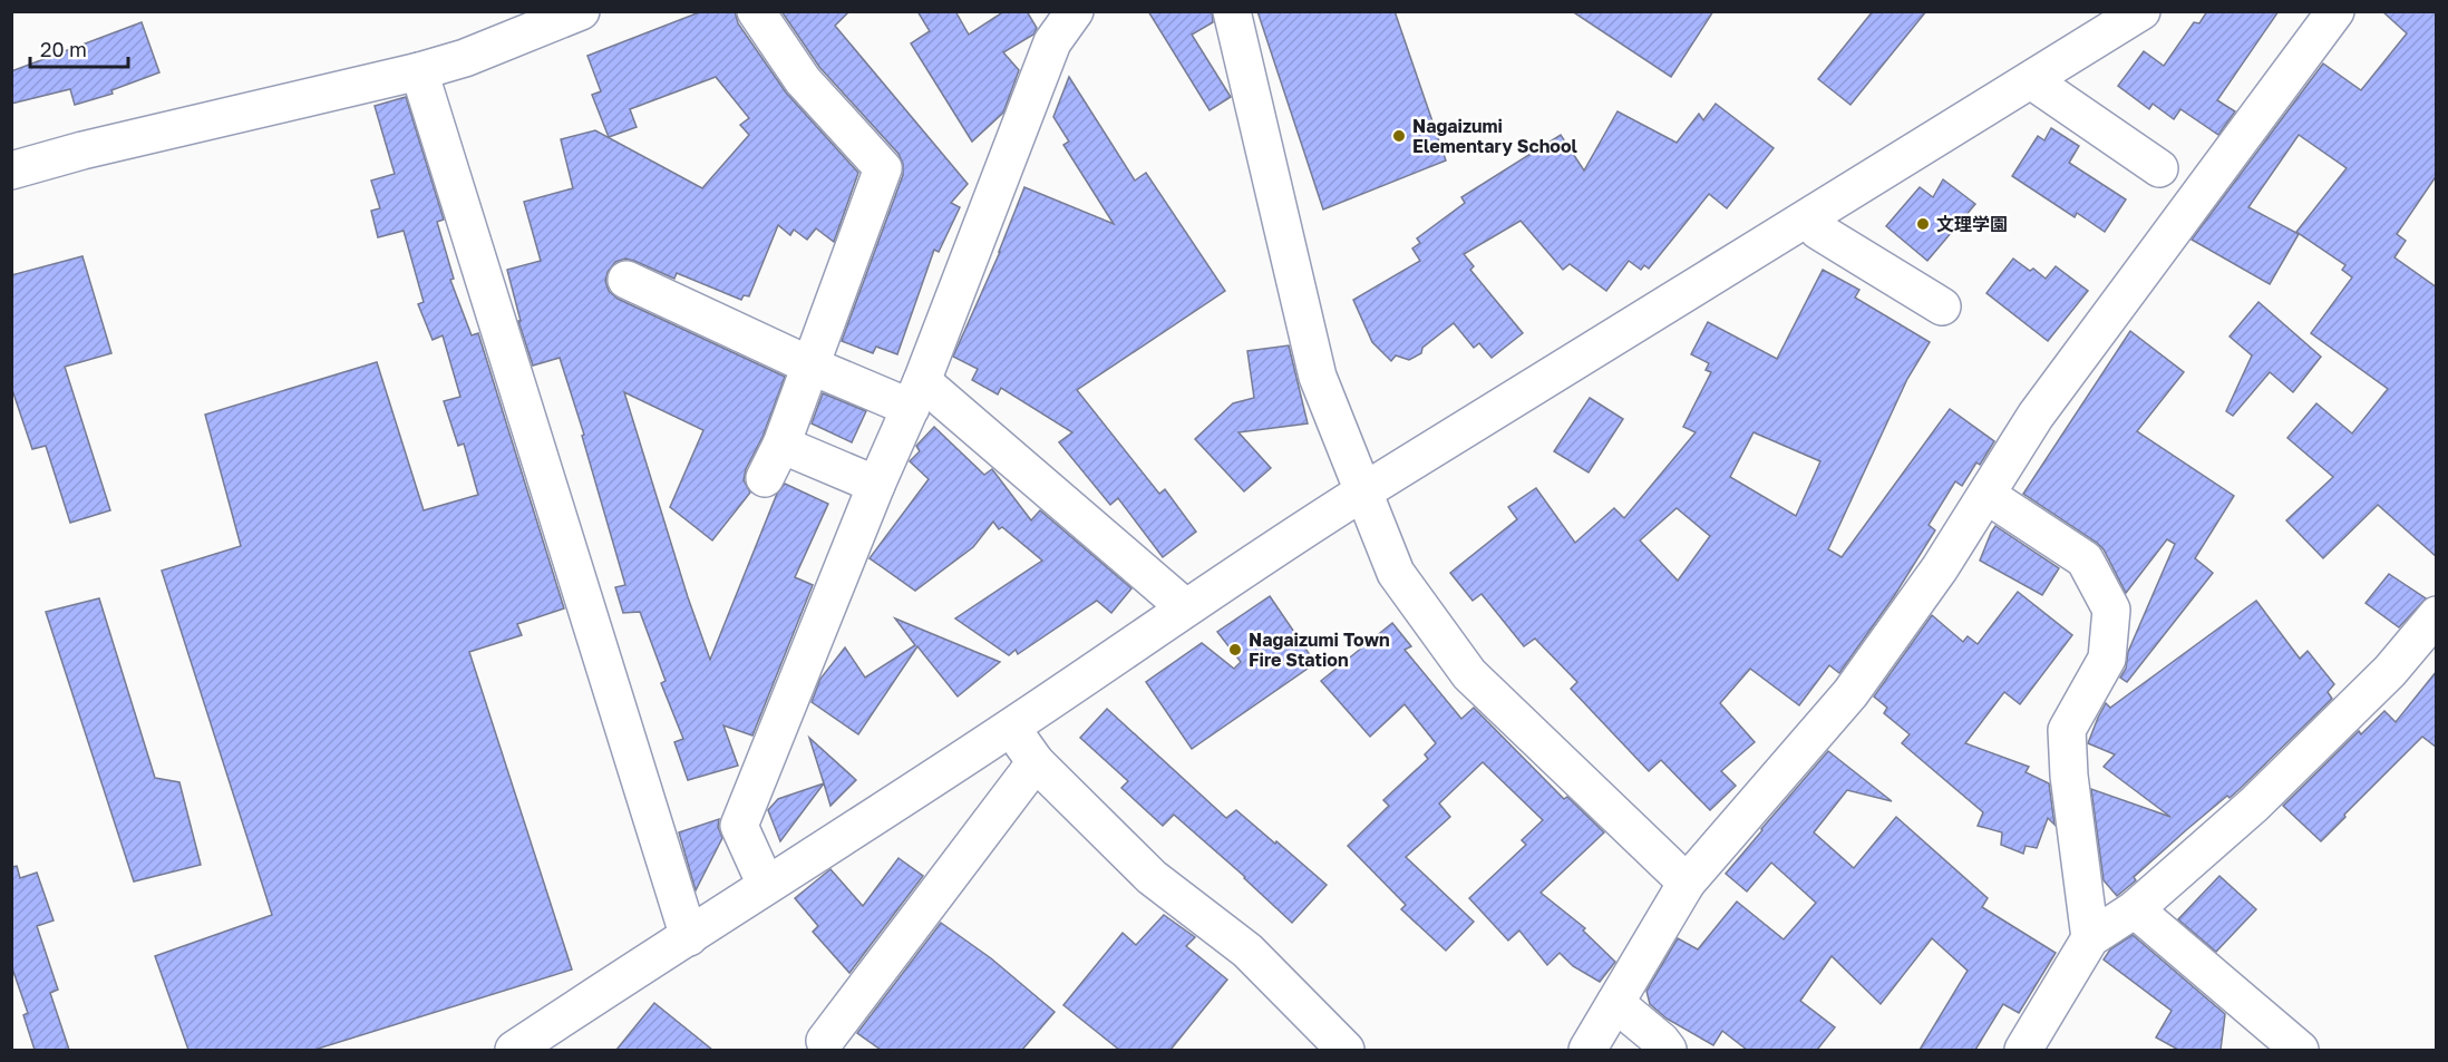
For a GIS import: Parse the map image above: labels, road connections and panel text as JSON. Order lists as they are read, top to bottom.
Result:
{
  "places": ["Nagaizumi Elementary School", "文理学園", "Nagaizumi Town Fire Station"],
  "scale_bar": "20 m"
}
